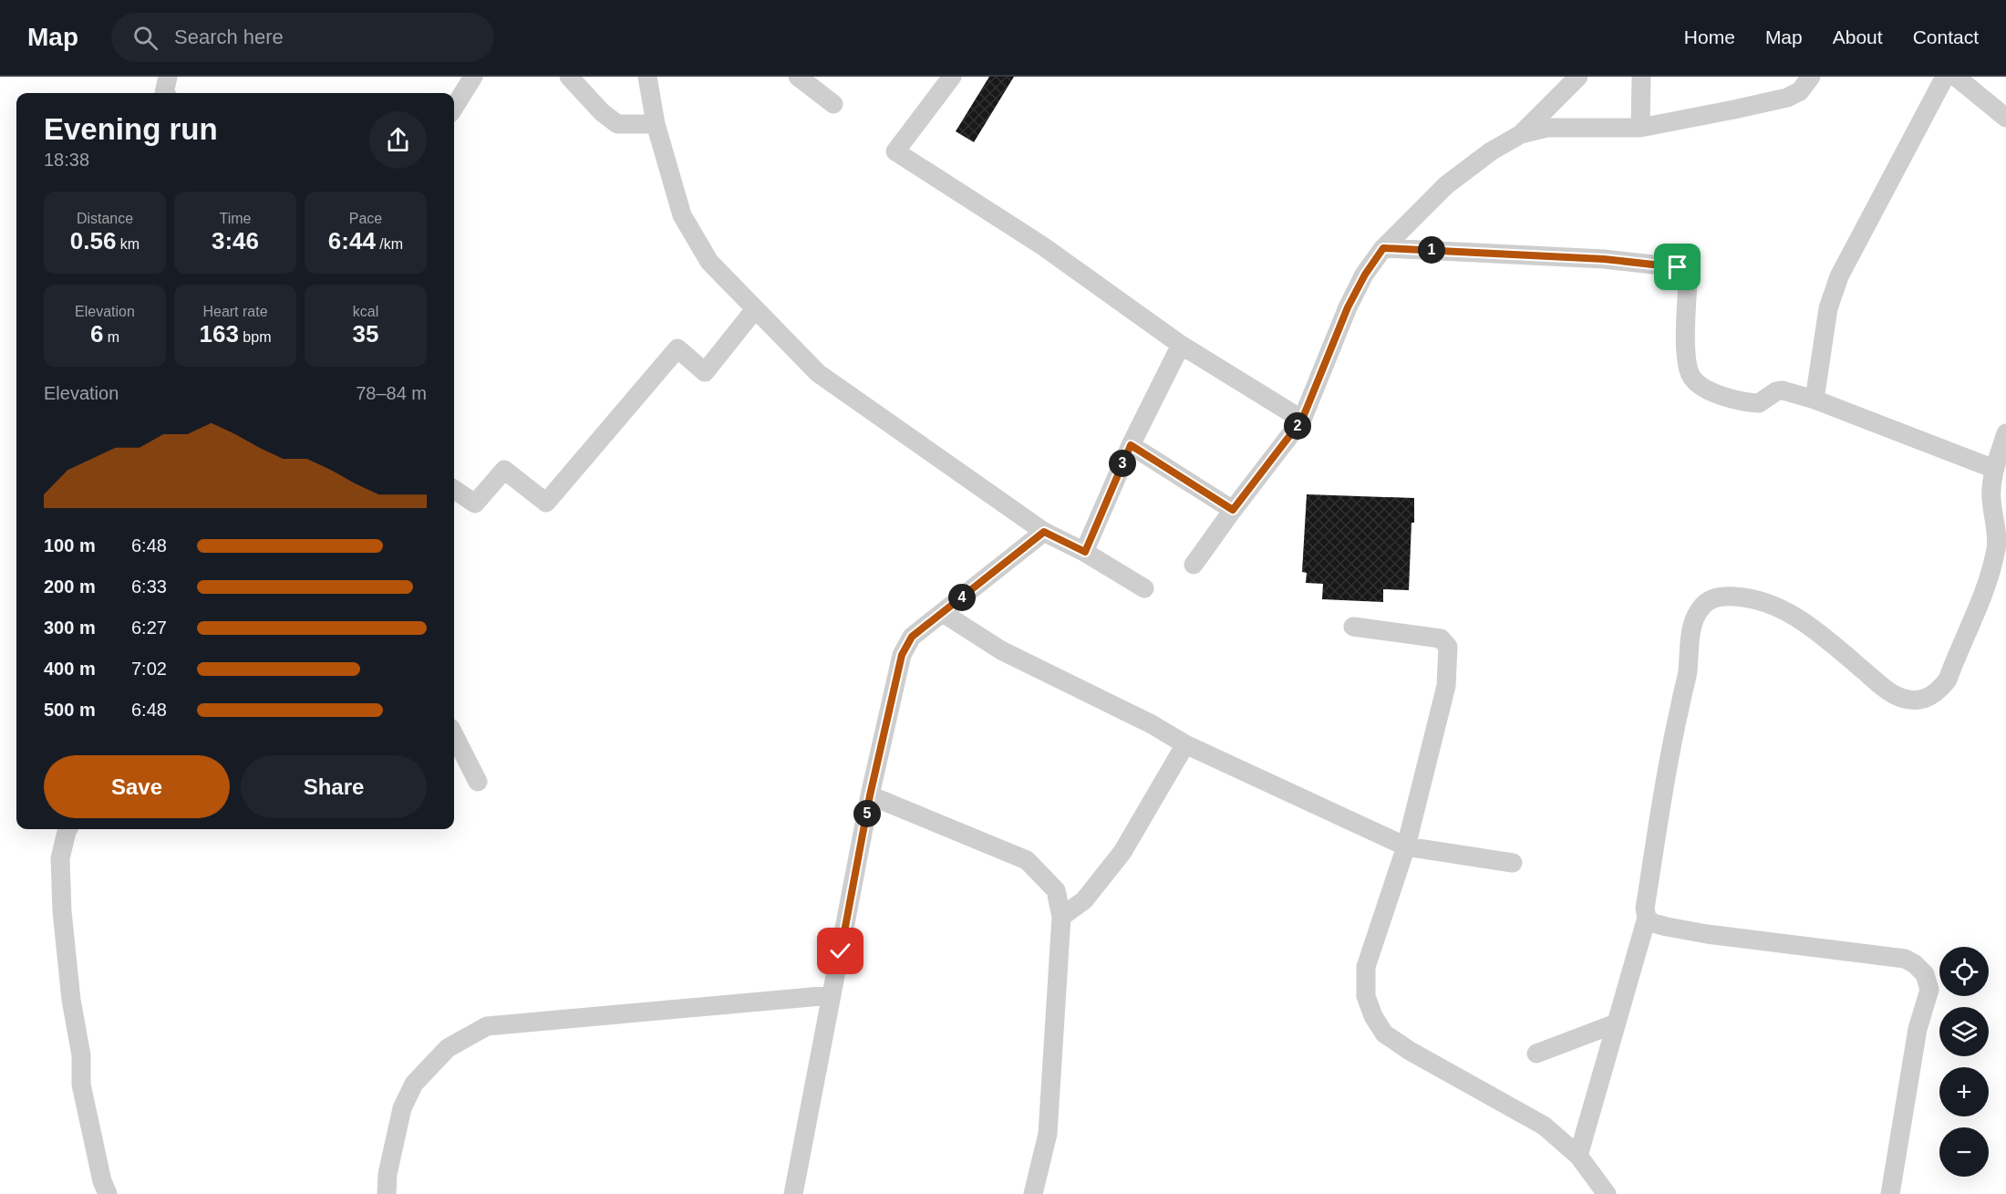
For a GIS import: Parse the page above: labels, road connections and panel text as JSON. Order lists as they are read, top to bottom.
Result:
{
  "page": {
    "header": "Map",
    "search": "Search here",
    "nav": [
      "Home",
      "Map",
      "About",
      "Contact"
    ],
    "heading": ["Evening run", "18:38"],
    "stats": [
      ["Distance", "0.56 km"],
      ["Time", "3:46"],
      ["Pace", "6:44 /km"],
      ["Elevation", "6 m"],
      ["Heart rate", "163 bpm"],
      ["kcal", "35"]
    ],
    "pins": [
      "1",
      "2",
      "3",
      "4",
      "5"
    ],
    "chart": ["Elevation", "78–84 m"],
    "list": [
      {
        "name": "100 m",
        "note": "6:48"
      },
      {
        "name": "200 m",
        "note": "6:33"
      },
      {
        "name": "300 m",
        "note": "6:27"
      },
      {
        "name": "400 m",
        "note": "7:02"
      },
      {
        "name": "500 m",
        "note": "6:48"
      }
    ],
    "buttons": ["Save", "Share"],
    "map_buttons": ["+", "−"]
  }
}
